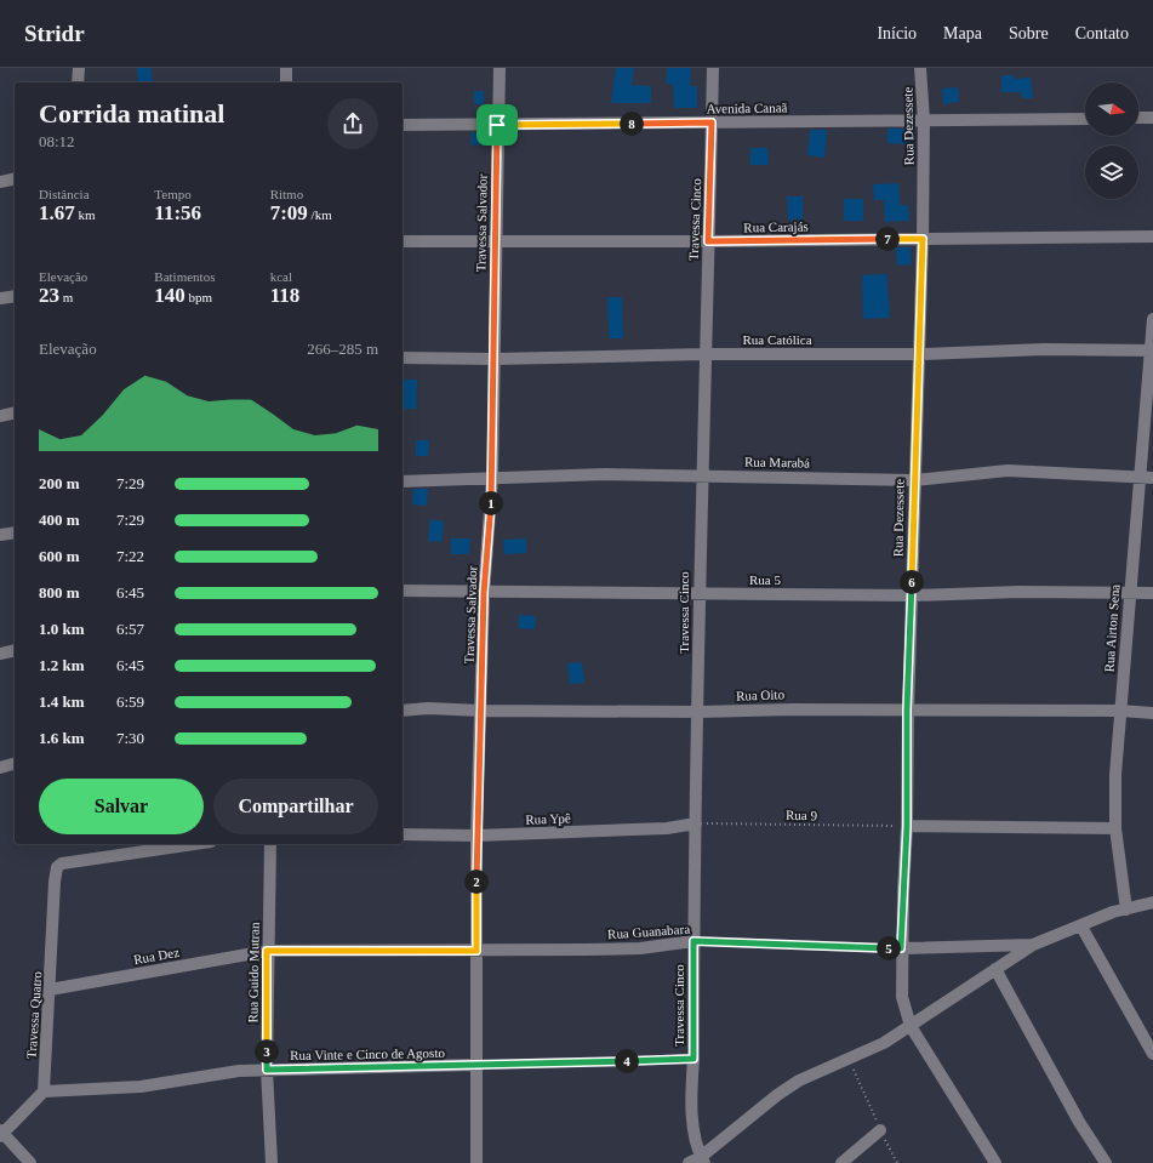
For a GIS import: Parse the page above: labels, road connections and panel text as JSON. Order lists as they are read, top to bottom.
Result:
{
  "streets": {
    "street": [
      "Avenida Canaã",
      "Rua Dezessete",
      "Travessa Cinco",
      "Travessa Salvador",
      "Rua Carajás",
      "Rua Católica",
      "Rua Marabá",
      "Rua 5",
      "Rua Airton Sena",
      "Rua Oito",
      "Rua Ypê",
      "Rua Guanabara",
      "Rua Dez",
      "Rua Guido Mutran",
      "Travessa Quatro",
      "Rua Vinte e Cinco de Agosto"
    ],
    "path": ["Rua 9"]
  },
  "crossings": [
    ["Avenida Canaã", "Rua Dezessete"],
    ["Avenida Canaã", "Travessa Cinco"],
    ["Avenida Canaã", "Travessa Salvador"],
    ["Rua Dezessete", "Rua Carajás"],
    ["Rua Dezessete", "Rua Católica"],
    ["Rua Dezessete", "Rua Marabá"],
    ["Rua Dezessete", "Rua 5"],
    ["Rua Dezessete", "Rua Oito"],
    ["Rua Dezessete", "Rua 9"],
    ["Rua Dezessete", "Rua Guanabara"],
    ["Travessa Cinco", "Rua Carajás"],
    ["Travessa Cinco", "Rua Católica"],
    ["Travessa Cinco", "Rua Marabá"],
    ["Travessa Cinco", "Rua 5"],
    ["Travessa Cinco", "Rua Oito"],
    ["Travessa Cinco", "Rua 9"],
    ["Travessa Cinco", "Rua Ypê"],
    ["Travessa Cinco", "Rua Guanabara"],
    ["Travessa Salvador", "Rua Carajás"],
    ["Travessa Salvador", "Rua Católica"],
    ["Travessa Salvador", "Rua Marabá"],
    ["Travessa Salvador", "Rua 5"],
    ["Travessa Salvador", "Rua Oito"],
    ["Travessa Salvador", "Rua Ypê"],
    ["Travessa Salvador", "Rua Guanabara"],
    ["Travessa Salvador", "Rua Vinte e Cinco de Agosto"],
    ["Rua Católica", "Rua Airton Sena"],
    ["Rua Marabá", "Rua Airton Sena"],
    ["Rua 5", "Rua Airton Sena"],
    ["Rua Airton Sena", "Rua Oito"],
    ["Rua 9", "Rua Ypê"],
    ["Rua Guanabara", "Rua Dez"],
    ["Rua Guanabara", "Rua Guido Mutran"],
    ["Rua Dez", "Rua Guido Mutran"],
    ["Rua Dez", "Travessa Quatro"],
    ["Rua Guido Mutran", "Rua Vinte e Cinco de Agosto"],
    ["Travessa Quatro", "Rua Vinte e Cinco de Agosto"]
  ],
  "north": "right",
  "page": {
    "header": "Stridr",
    "nav": [
      "Início",
      "Mapa",
      "Sobre",
      "Contato"
    ],
    "heading": ["Corrida matinal", "08:12"],
    "pins": [
      "8",
      "7",
      "1",
      "6",
      "2",
      "5",
      "3",
      "4"
    ],
    "stats": [
      ["Distância", "1.67 km"],
      ["Tempo", "11:56"],
      ["Ritmo", "7:09 /km"],
      ["Elevação", "23 m"],
      ["Batimentos", "140 bpm"],
      ["kcal", "118"]
    ],
    "chart": ["Elevação", "266–285 m"],
    "list": [
      {
        "name": "200 m",
        "note": "7:29"
      },
      {
        "name": "400 m",
        "note": "7:29"
      },
      {
        "name": "600 m",
        "note": "7:22"
      },
      {
        "name": "800 m",
        "note": "6:45"
      },
      {
        "name": "1.0 km",
        "note": "6:57"
      },
      {
        "name": "1.2 km",
        "note": "6:45"
      },
      {
        "name": "1.4 km",
        "note": "6:59"
      },
      {
        "name": "1.6 km",
        "note": "7:30"
      }
    ],
    "buttons": ["Salvar", "Compartilhar"]
  }
}
